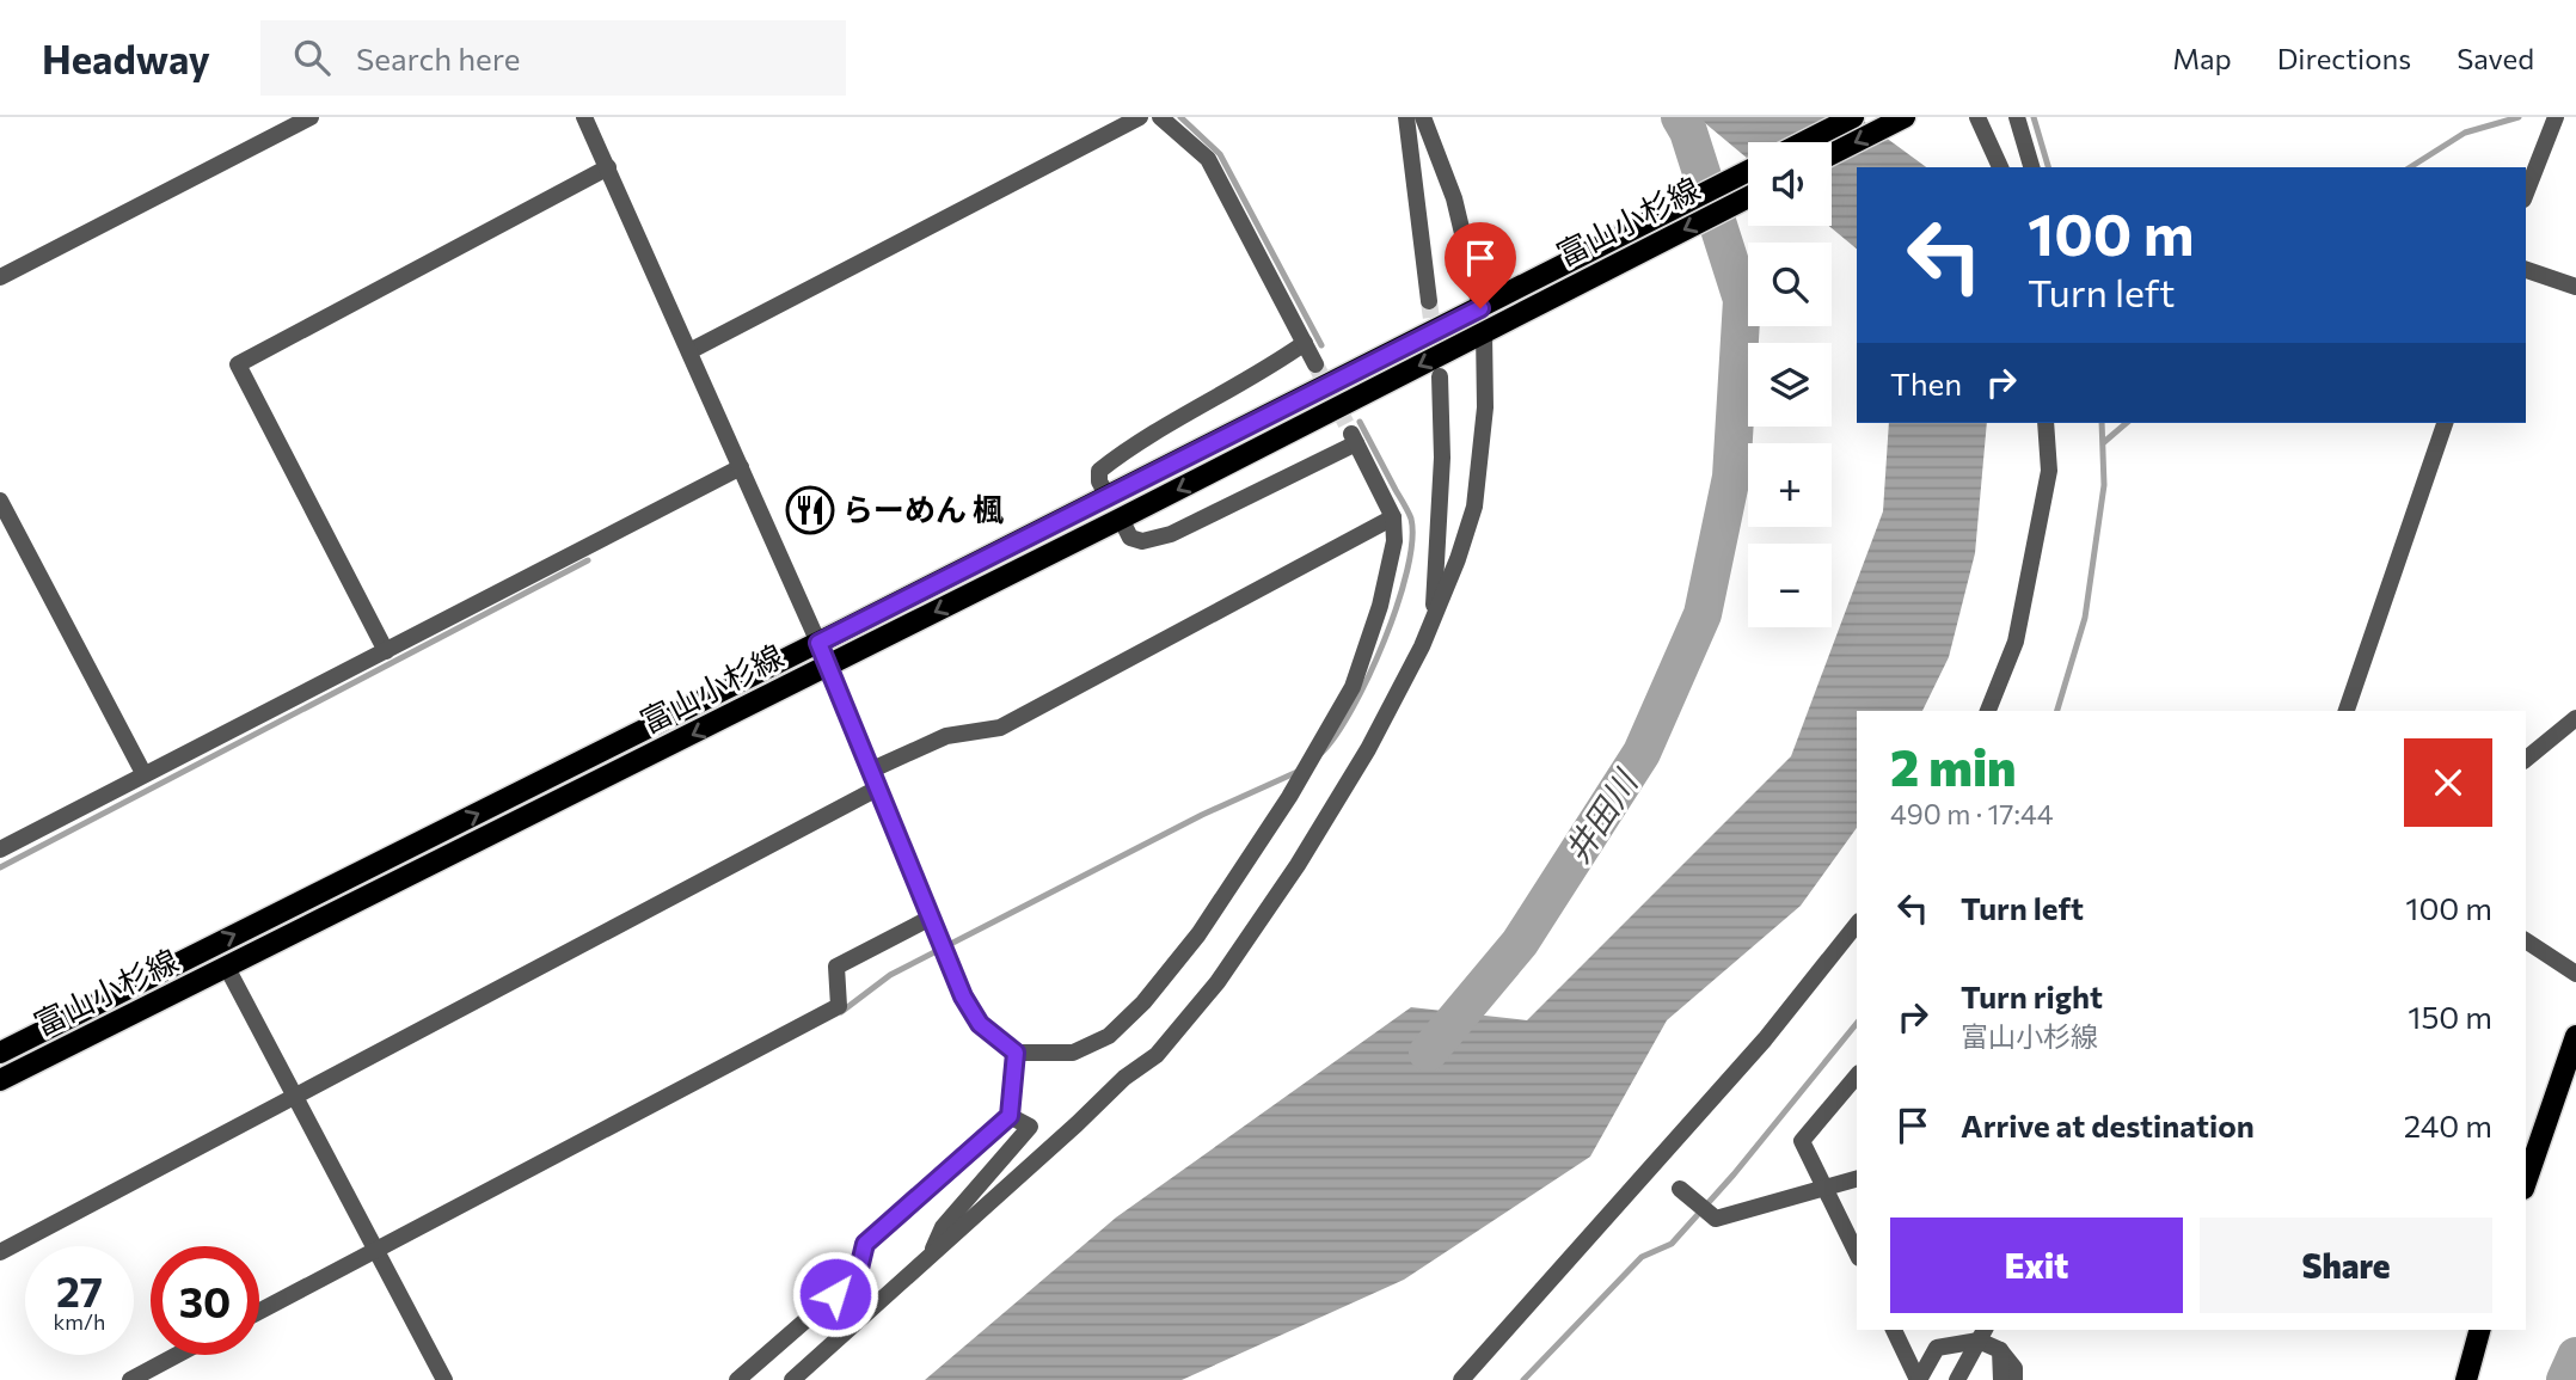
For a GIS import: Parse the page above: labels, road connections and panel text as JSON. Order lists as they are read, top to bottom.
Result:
{
  "streets": {
    "main road": ["富山小杉線"]
  },
  "water": ["井田川"],
  "places": {
    "restaurant": ["らーめん 楓"]
  },
  "page": {
    "header": "Headway",
    "search": "Search here",
    "nav": ["Map", "Directions", "Saved"],
    "map_buttons": ["+", "−"],
    "turn": ["100 m", "Turn left"],
    "then": "Then",
    "heading": ["2 min", "490 m · 17:44"],
    "list": [
      {
        "name": "Turn left",
        "value": "100 m"
      },
      {
        "name": "Turn right",
        "note": "富山小杉線",
        "value": "150 m"
      },
      {
        "name": "Arrive at destination",
        "value": "240 m"
      }
    ],
    "buttons": ["Exit", "Share"],
    "speed": "27 km/h",
    "limit": "30"
  }
}
